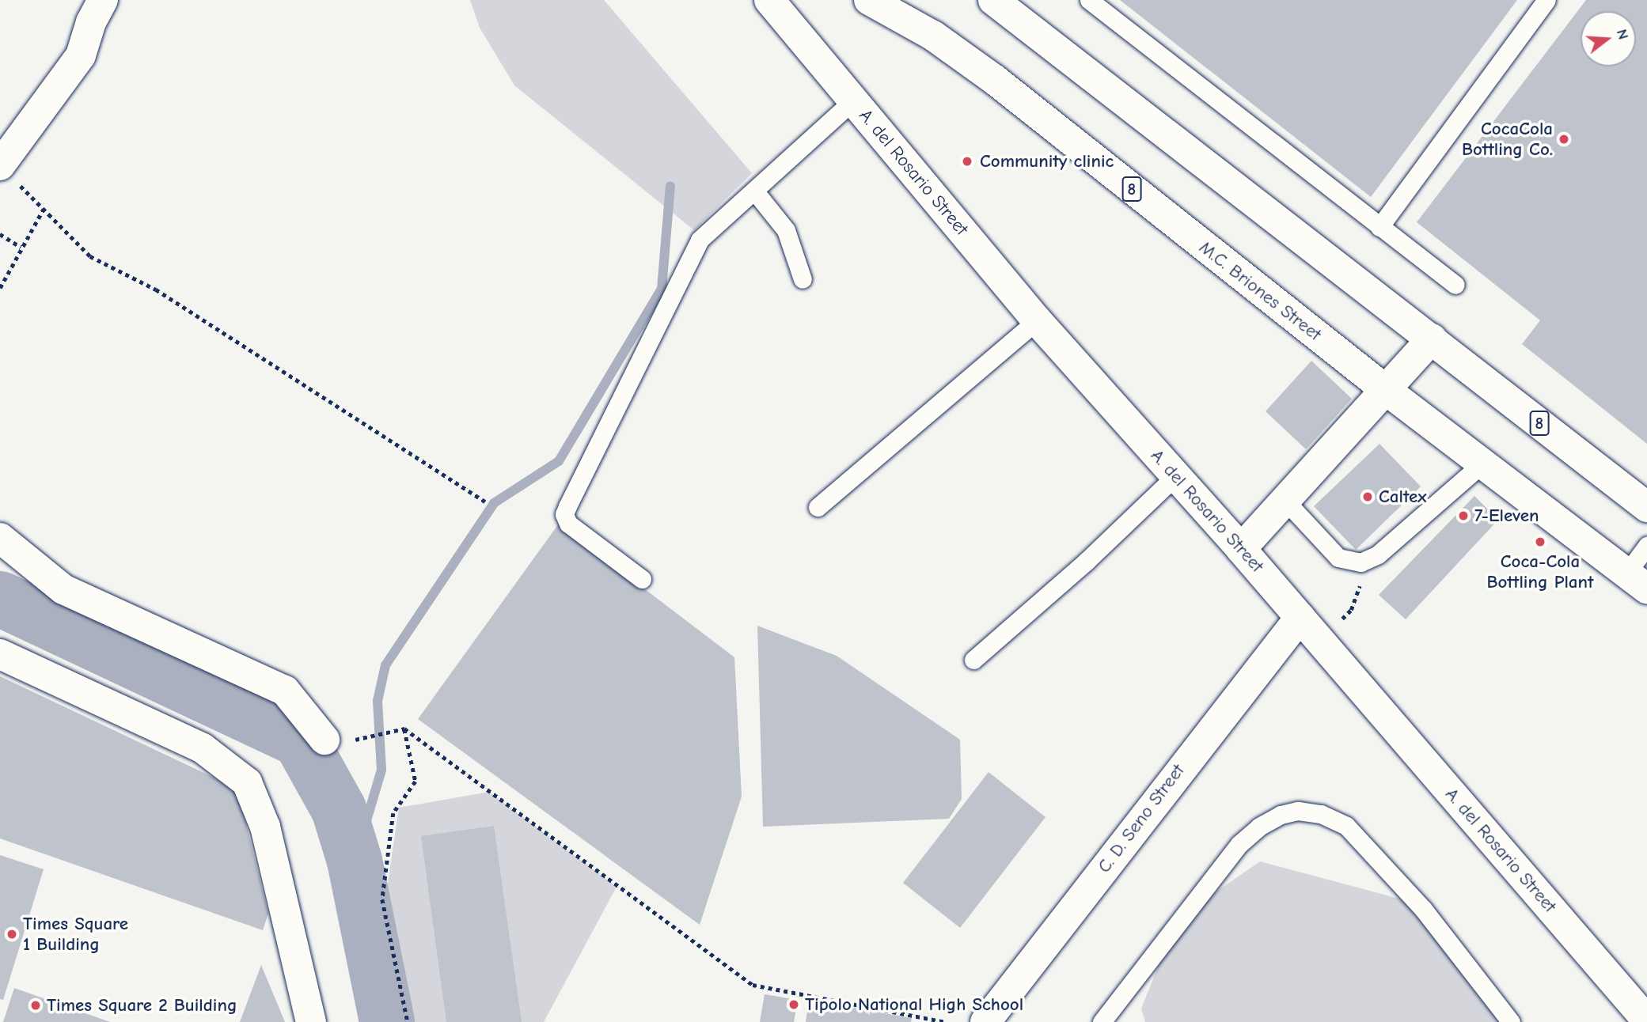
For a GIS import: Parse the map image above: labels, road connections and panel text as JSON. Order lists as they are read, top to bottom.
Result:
{
  "streets": {
    "street": [
      "A. del Rosario Street",
      "8",
      "M.C. Briones Street",
      "C. D. Seno Street"
    ]
  },
  "crossings": [
    ["A. del Rosario Street", "C. D. Seno Street"]
  ],
  "places": [
    "CocaCola Bottling Co.",
    "Community clinic",
    "Caltex",
    "7-Eleven",
    "Coca-Cola Bottling Plant",
    "Times Square 1 Building",
    "Tipolo National High School",
    "Times Square 2 Building"
  ],
  "north": "right"
}
